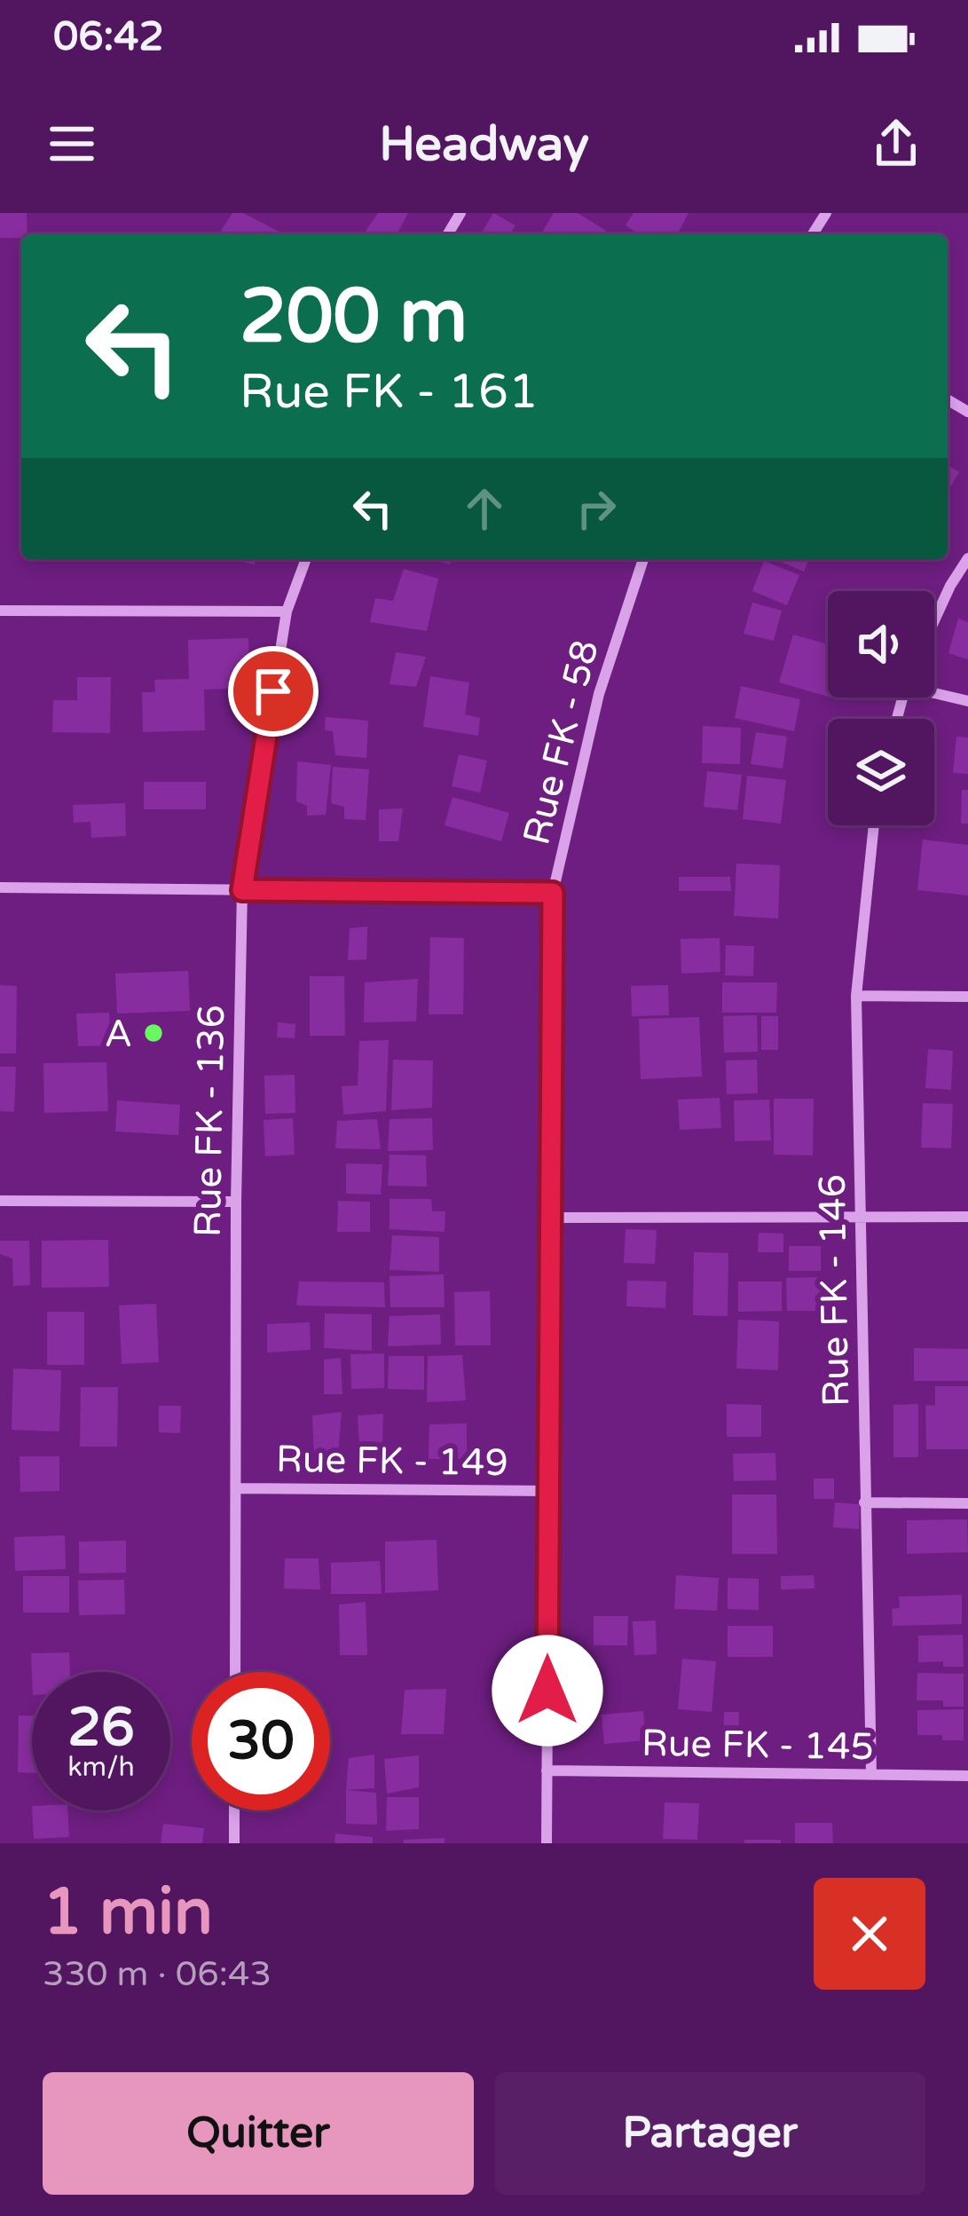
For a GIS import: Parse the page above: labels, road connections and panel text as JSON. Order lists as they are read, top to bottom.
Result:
{
  "streets": {
    "street": [
      "Rue FK - 58",
      "Rue FK - 136",
      "Rue FK - 146",
      "Rue FK - 149",
      "Rue FK - 145"
    ]
  },
  "crossings": [
    ["Rue FK - 58", "Rue FK - 149"],
    ["Rue FK - 58", "Rue FK - 145"],
    ["Rue FK - 136", "Rue FK - 149"],
    ["Rue FK - 146", "Rue FK - 145"]
  ],
  "places": ["A"],
  "page": {
    "status": "06:42",
    "header": "Headway",
    "turn": ["200 m", "Rue FK - 161"],
    "speed": "26 km/h",
    "limit": "30",
    "heading": ["1 min", "330 m · 06:43"],
    "buttons": ["Quitter", "Partager"]
  }
}
